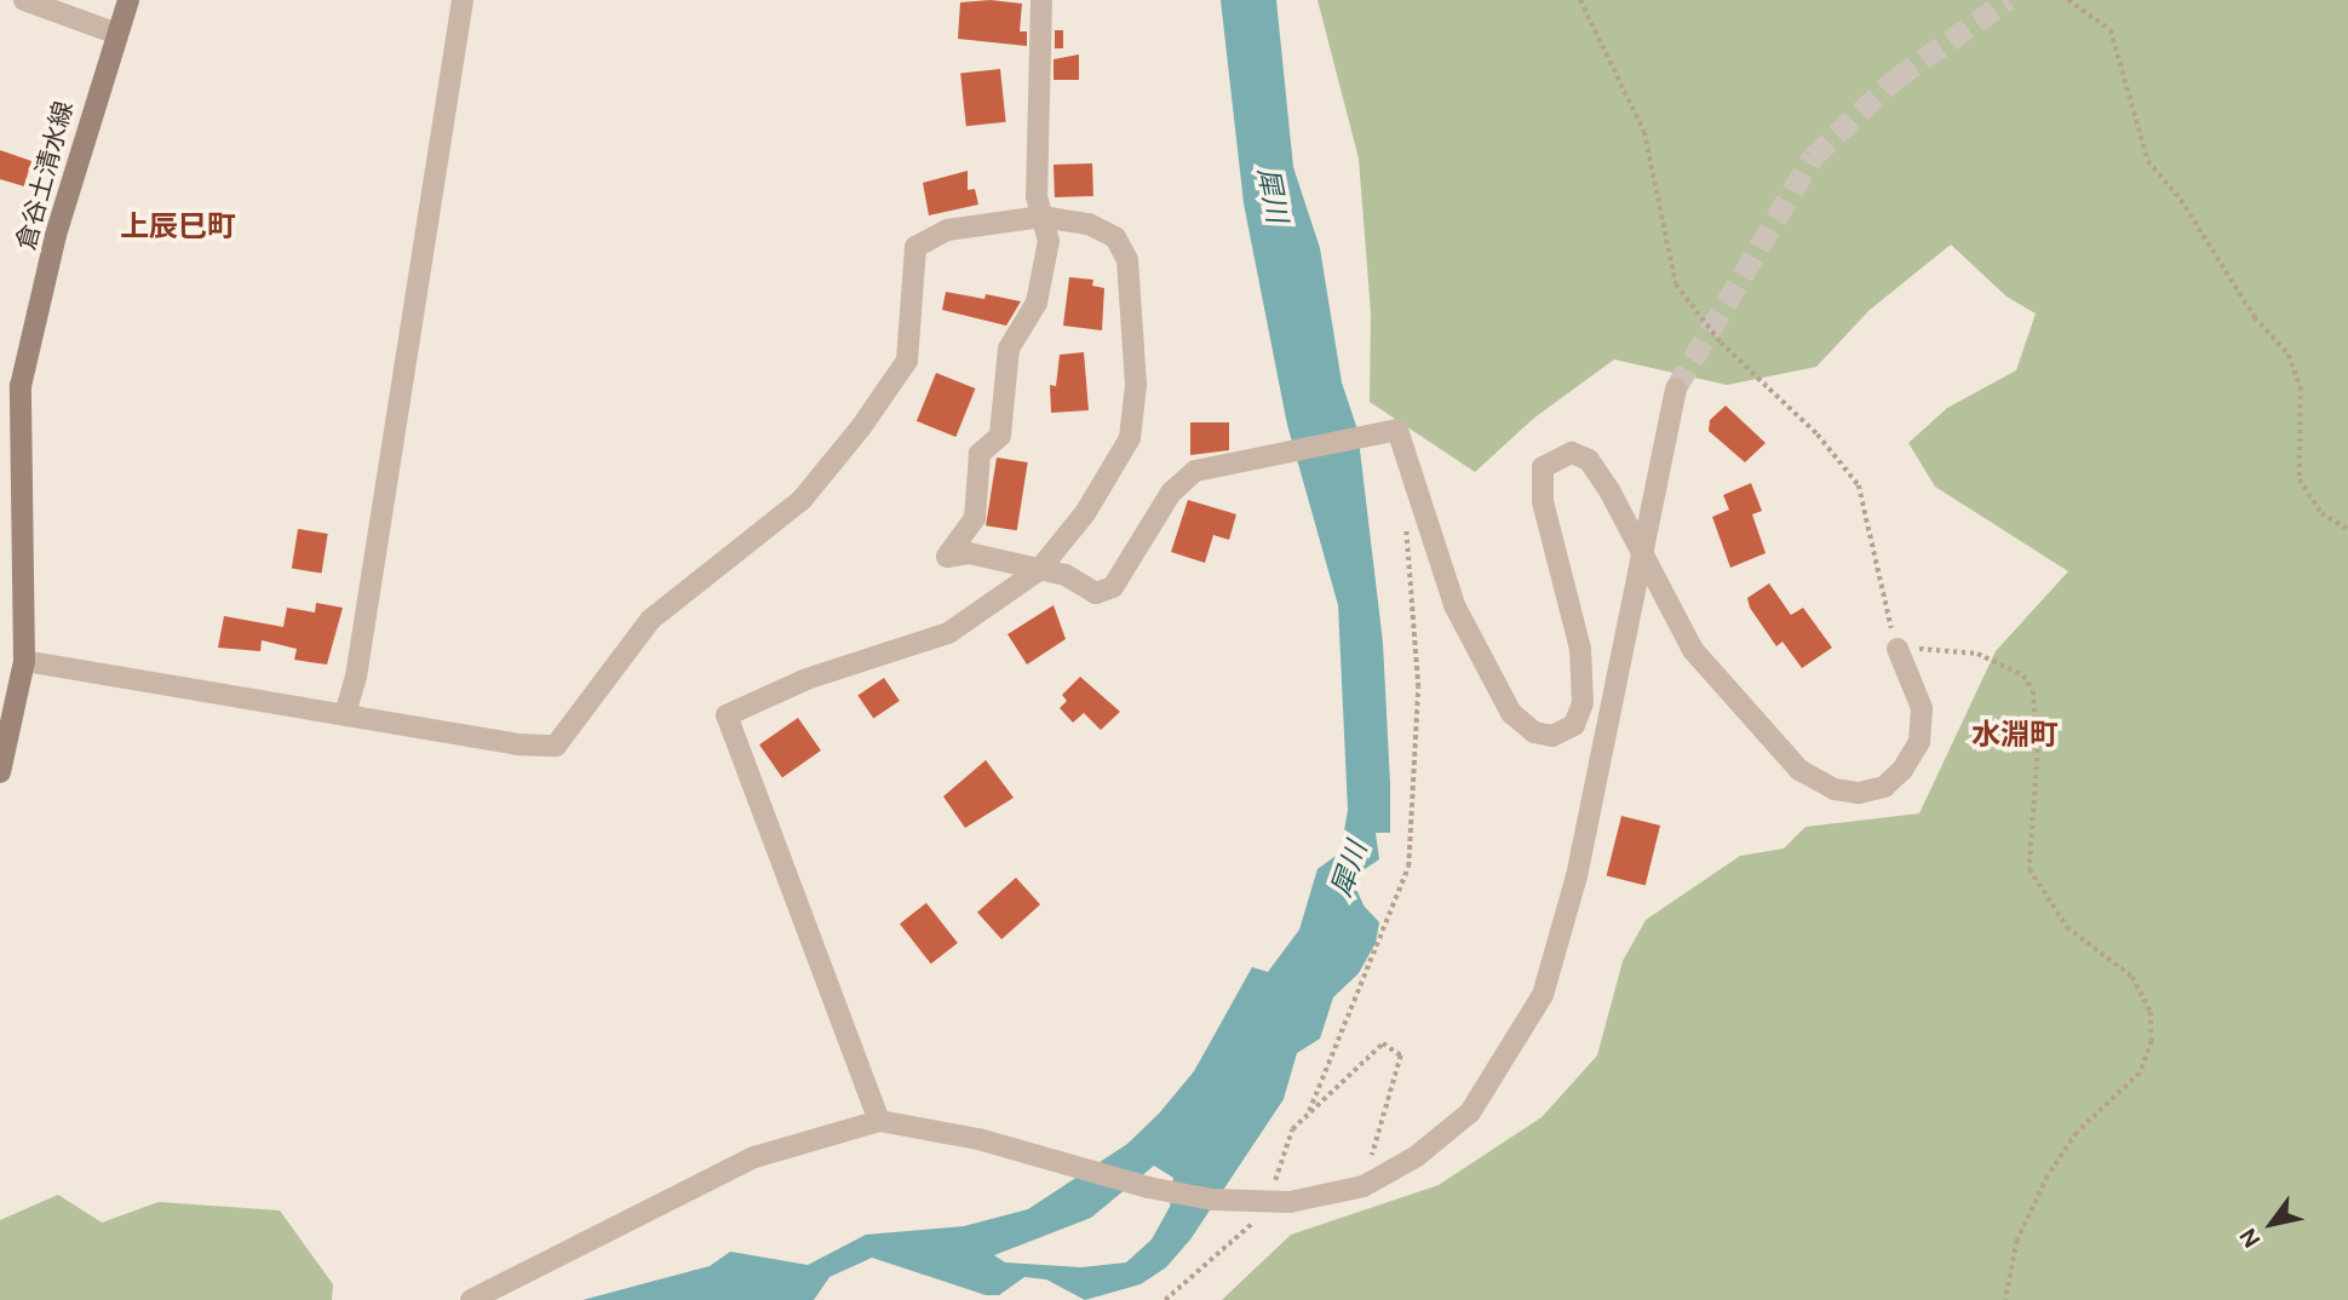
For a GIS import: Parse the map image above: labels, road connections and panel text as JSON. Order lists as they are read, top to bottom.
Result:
{
  "streets": {
    "main road": ["倉谷土清水線"]
  },
  "districts": ["上辰巳町", "水淵町"],
  "water": ["犀川"],
  "north": "bottom left"
}
